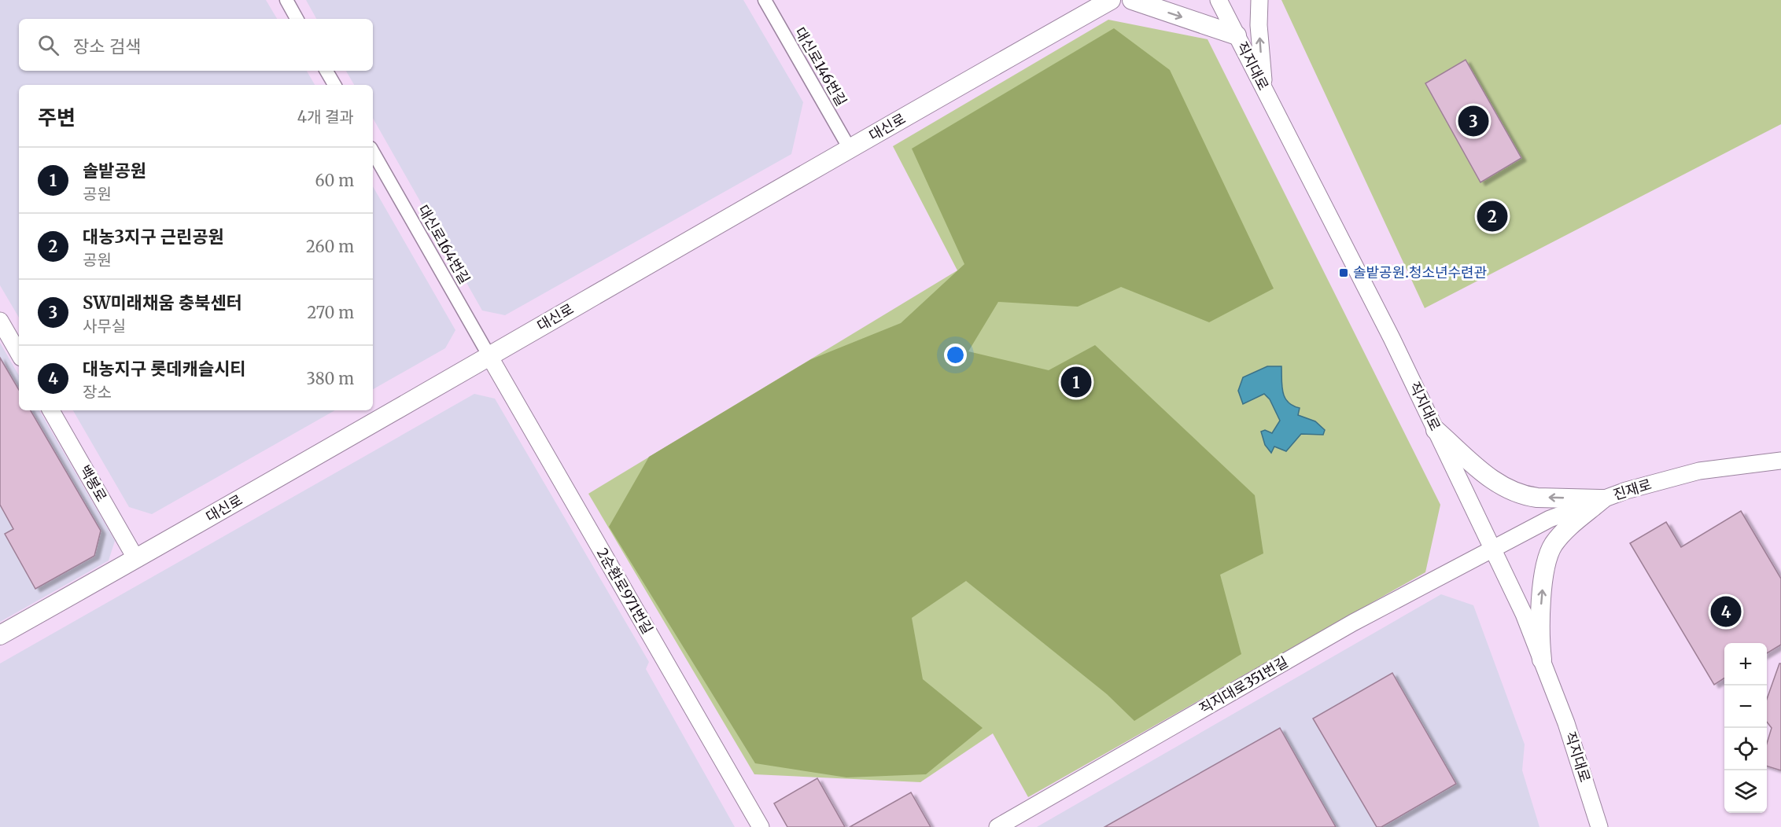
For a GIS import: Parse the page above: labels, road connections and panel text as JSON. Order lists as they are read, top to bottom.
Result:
{
  "streets": {
    "main road": ["대신로"],
    "street": [
      "직지대로",
      "대신로146번길",
      "대신로164번길",
      "백봉로",
      "진재로",
      "2순환로971번길",
      "직지대로351번길"
    ]
  },
  "crossings": [
    ["직지대로", "진재로"],
    ["직지대로", "직지대로351번길"],
    ["대신로146번길", "대신로"],
    ["대신로", "대신로164번길"],
    ["대신로", "백봉로"],
    ["대신로", "2순환로971번길"],
    ["대신로164번길", "2순환로971번길"],
    ["진재로", "직지대로351번길"]
  ],
  "places": {
    "transit": ["솔밭공원.청소년수련관"]
  },
  "page": {
    "search": "장소 검색",
    "heading": ["주변", "4개 결과"],
    "pins": [
      "3",
      "2",
      "1",
      "4"
    ],
    "list": [
      {
        "mark": "1",
        "name": "솔밭공원",
        "note": "공원",
        "value": "60 m"
      },
      {
        "mark": "2",
        "name": "대농3지구 근린공원",
        "note": "공원",
        "value": "260 m"
      },
      {
        "mark": "3",
        "name": "SW미래채움 충북센터",
        "note": "사무실",
        "value": "270 m"
      },
      {
        "mark": "4",
        "name": "대농지구 롯데캐슬시티",
        "note": "장소",
        "value": "380 m"
      }
    ],
    "map_buttons": ["+", "−"]
  }
}
